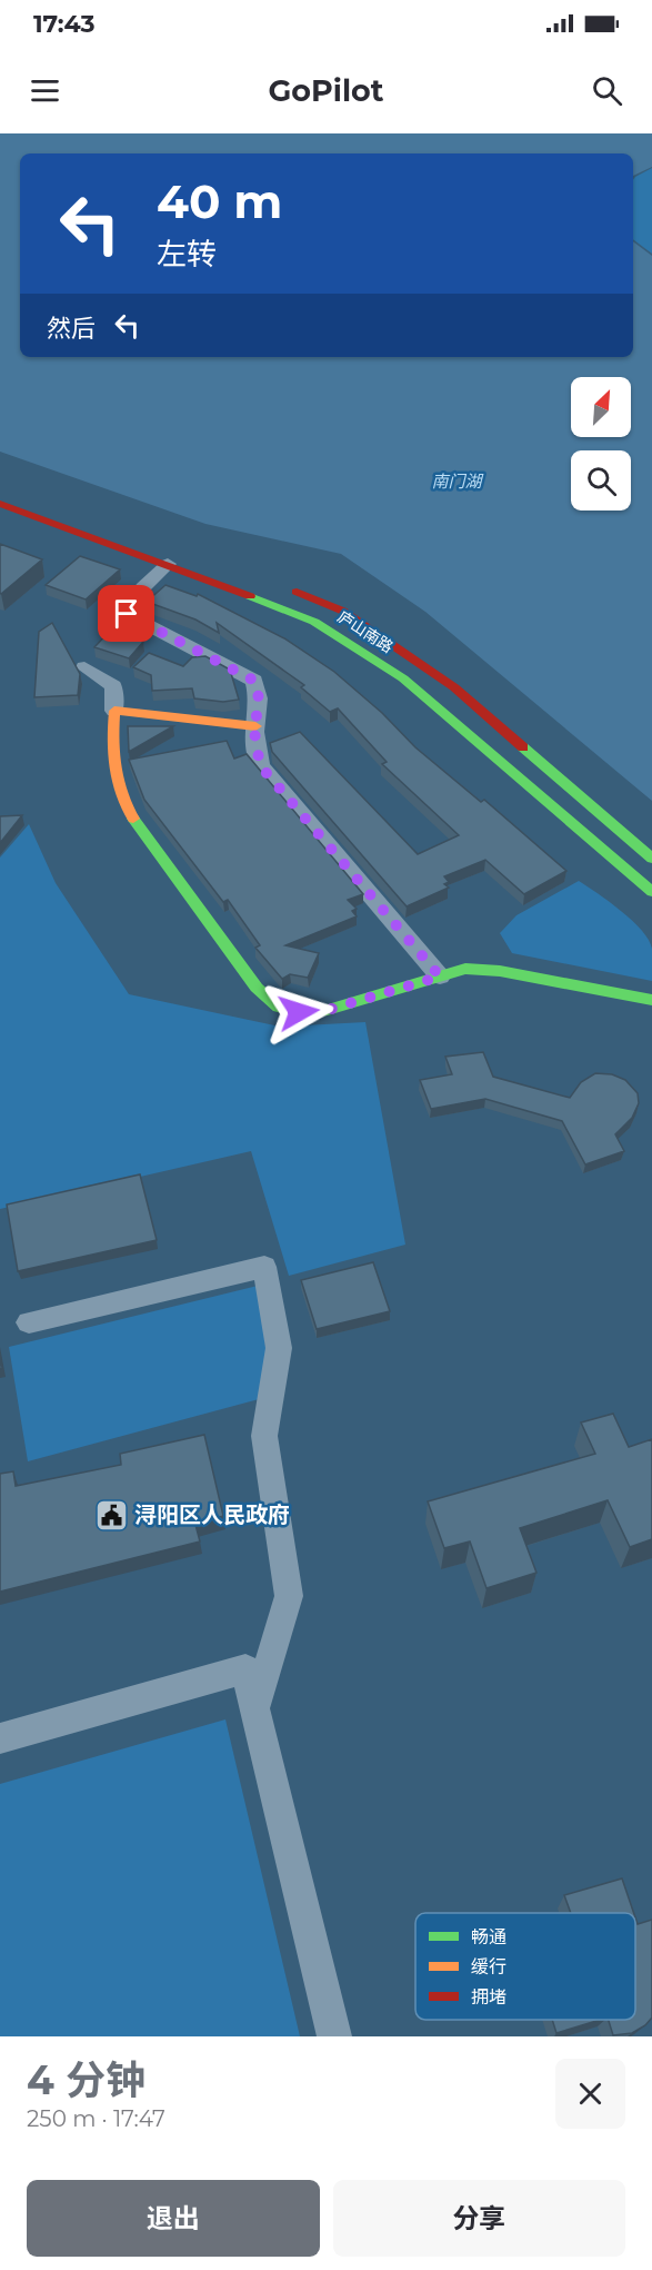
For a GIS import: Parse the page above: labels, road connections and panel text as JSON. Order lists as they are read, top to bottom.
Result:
{
  "streets": {
    "main road": ["庐山南路"]
  },
  "water": ["南门湖"],
  "places": {
    "public building": ["浔阳区人民政府"]
  },
  "legend": ["畅通", "缓行", "拥堵"],
  "north": "top right",
  "page": {
    "status": "17:43",
    "header": "GoPilot",
    "turn": ["40 m", "左转"],
    "then": "然后",
    "heading": ["4 分钟", "250 m · 17:47"],
    "buttons": ["退出", "分享"]
  }
}
